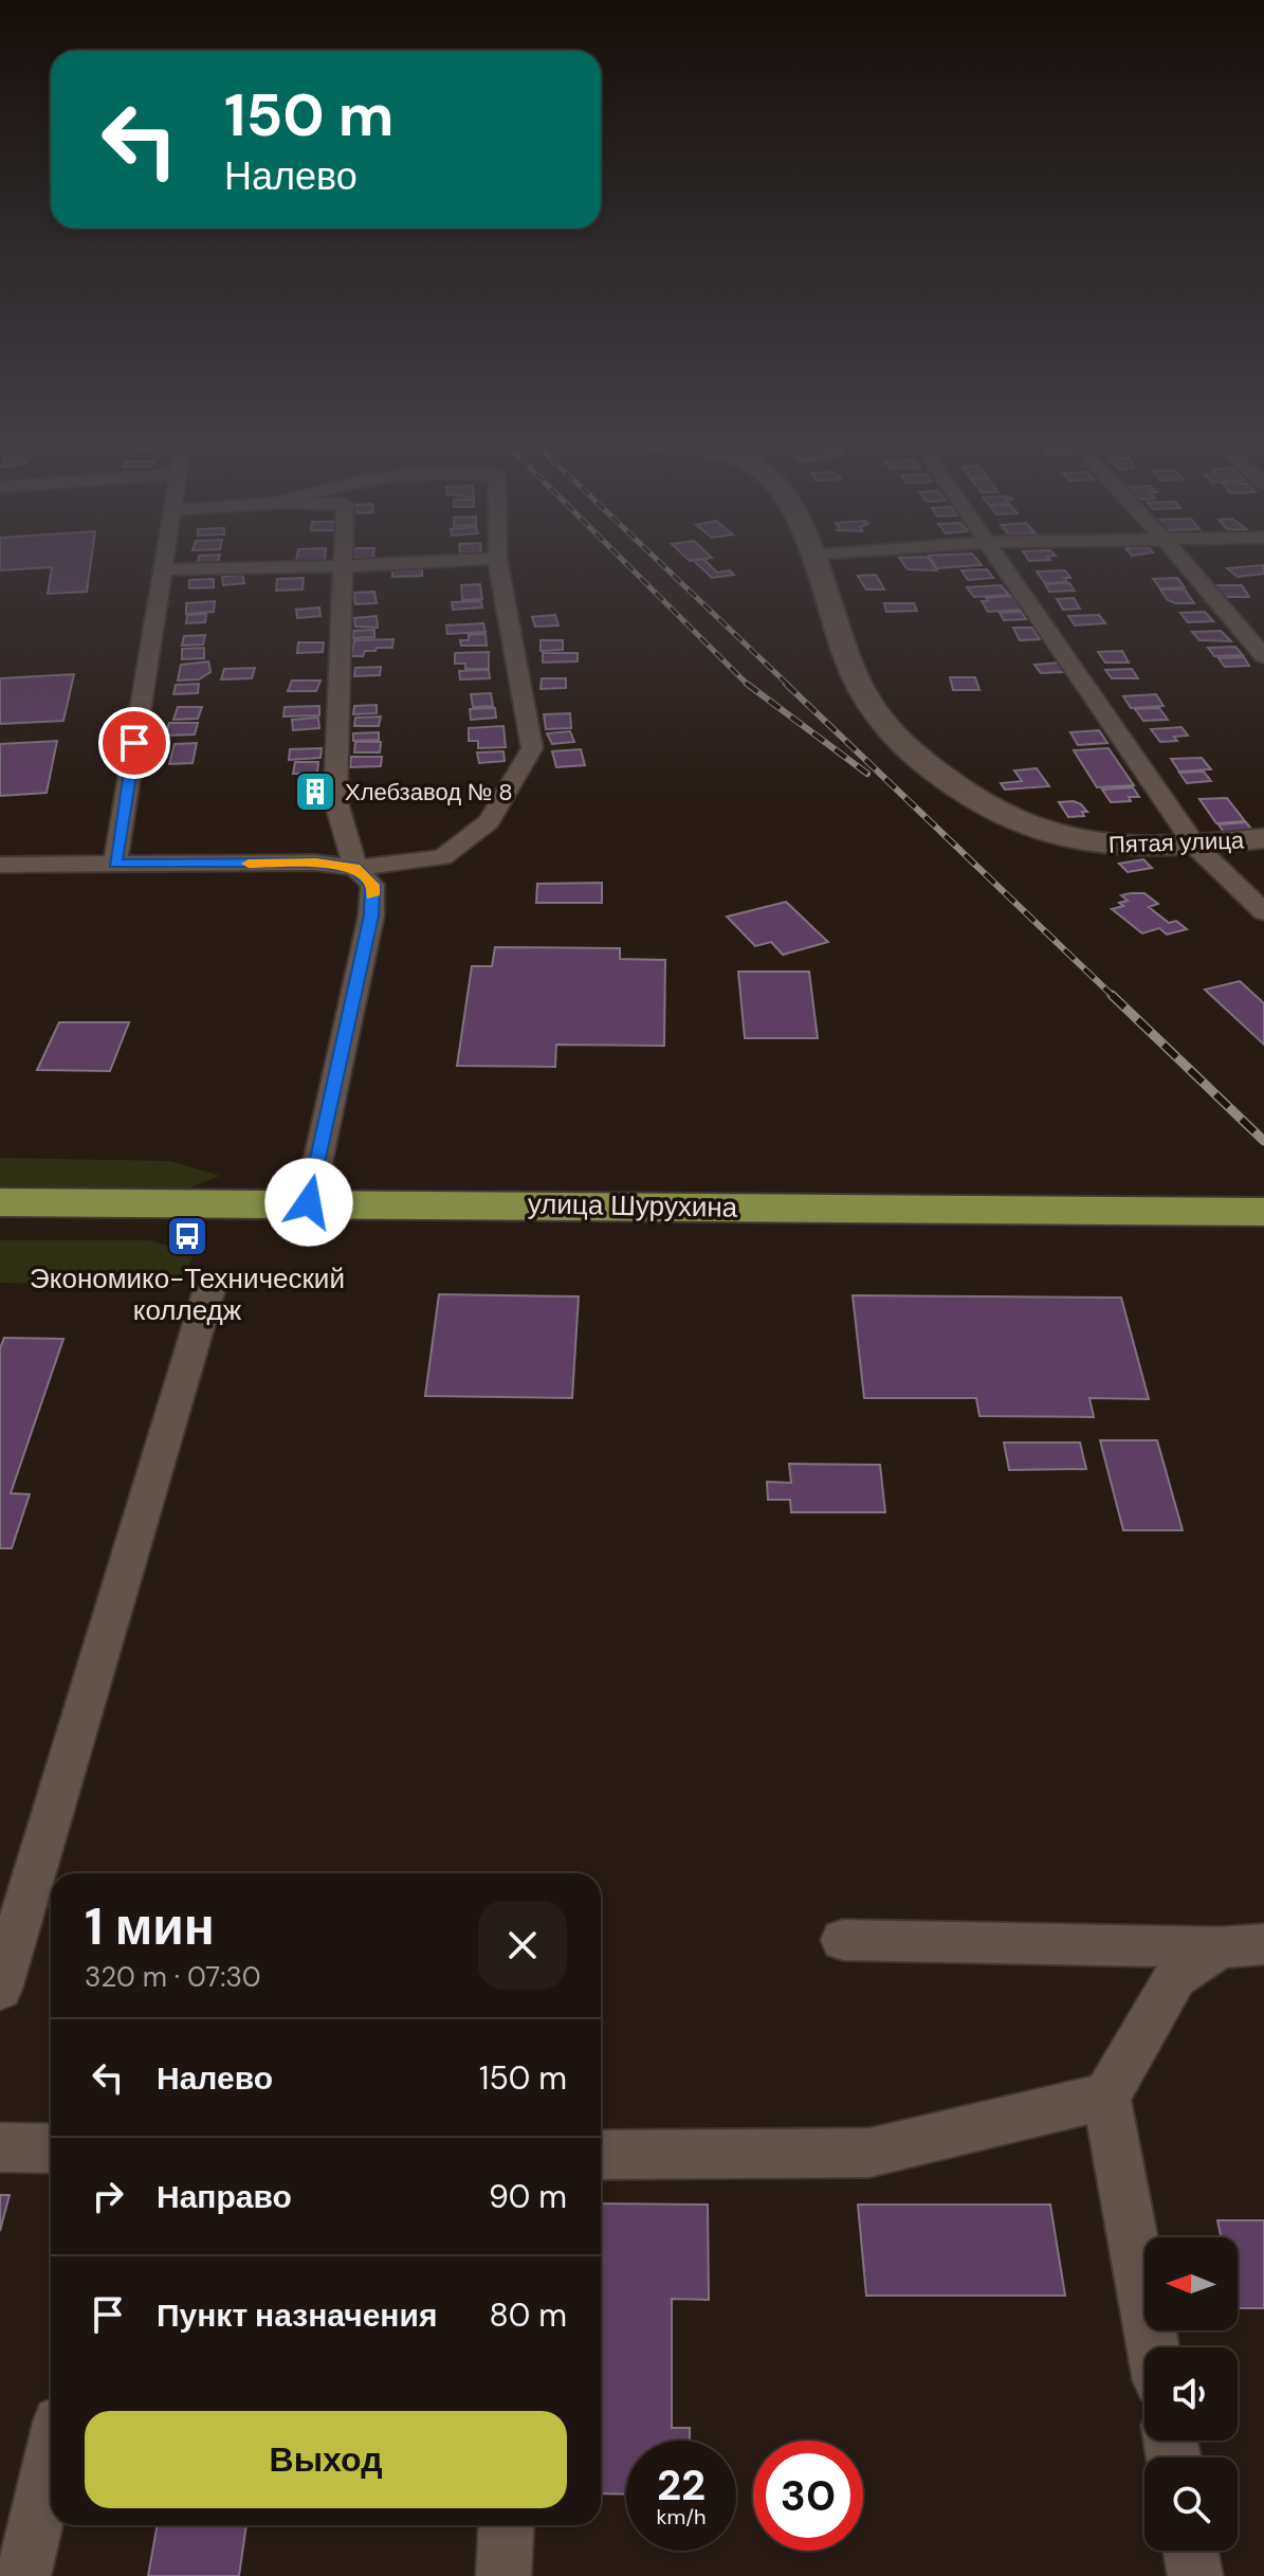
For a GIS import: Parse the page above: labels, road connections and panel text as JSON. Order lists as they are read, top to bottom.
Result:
{
  "streets": {
    "highway": ["улица Шурухина"],
    "street": ["Пятая улица"]
  },
  "places": {
    "building": ["Хлебзавод № 8"],
    "bus stop": ["Экономико-Технический колледж"]
  },
  "north": "left",
  "page": {
    "turn": ["150 m", "Налево"],
    "heading": ["1 мин", "320 m · 07:30"],
    "list": [
      {
        "name": "Налево",
        "value": "150 m"
      },
      {
        "name": "Направо",
        "value": "90 m"
      },
      {
        "name": "Пункт назначения",
        "value": "80 m"
      }
    ],
    "buttons": "Выход",
    "speed": "22 km/h",
    "limit": "30"
  }
}
